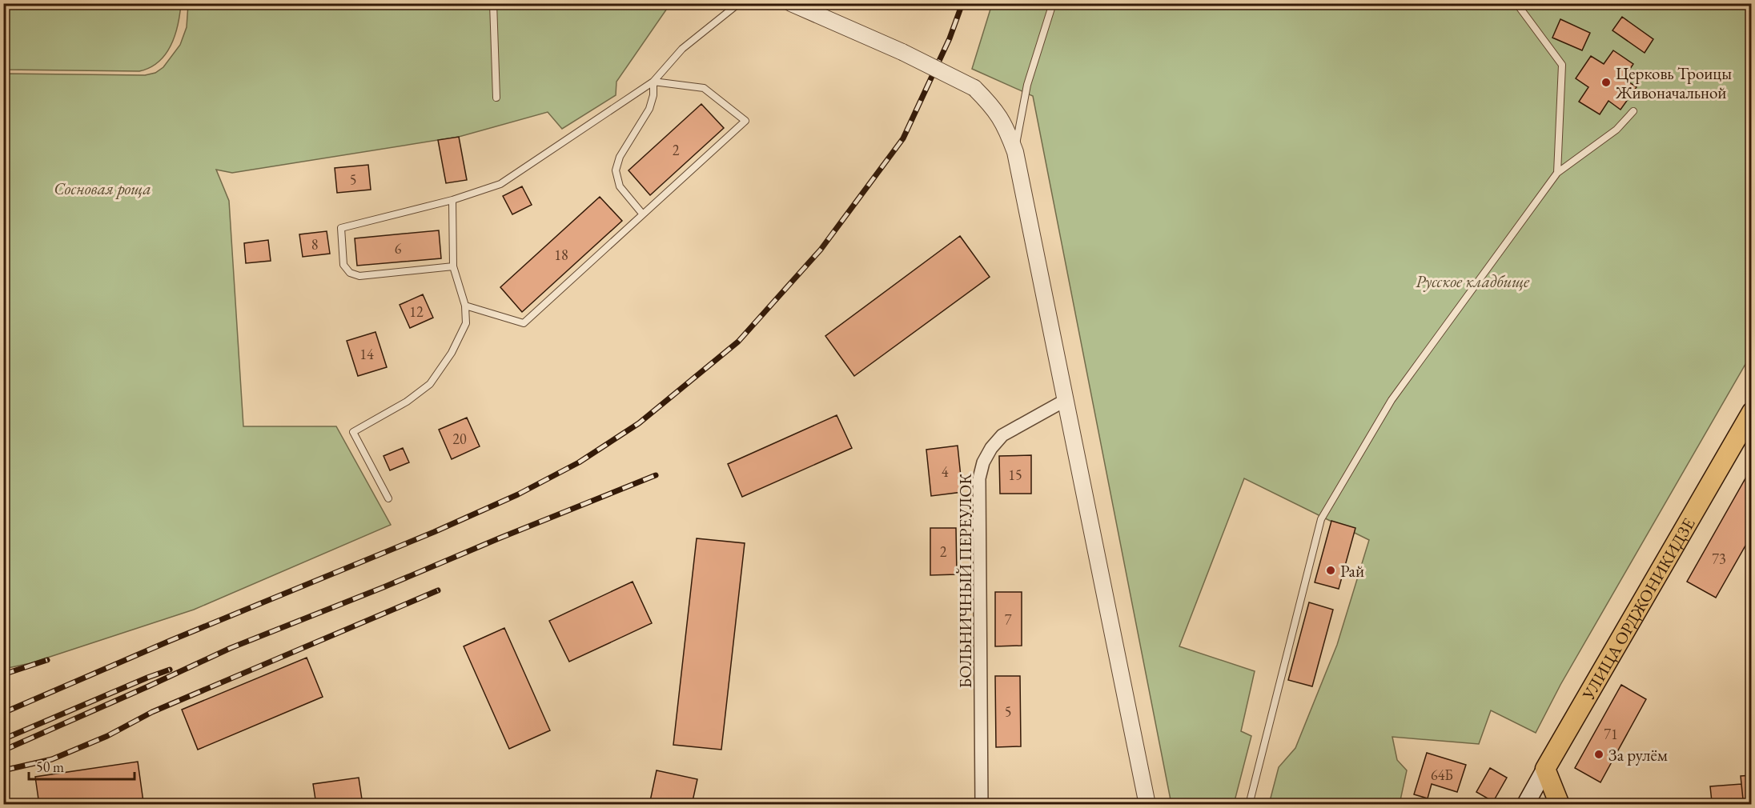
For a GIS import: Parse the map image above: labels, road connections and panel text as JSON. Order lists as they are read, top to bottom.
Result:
{
  "streets": {
    "main road": ["УЛИЦА ОРДЖОНИКИДЗЕ"],
    "street": ["БОЛЬНИЧНЫЙ ПЕРЕУЛОК"]
  },
  "parks": ["Сосновая роща", "Русское кладбище"],
  "places": ["Церковь Троицы Живоначальной", "Рай", "За рулём"],
  "house_numbers": [
    "2",
    "5",
    "8",
    "6",
    "18",
    "12",
    "14",
    "20",
    "4",
    "15",
    "2",
    "73",
    "7",
    "5",
    "71",
    "64Б"
  ],
  "scale_bar": "50 m"
}
